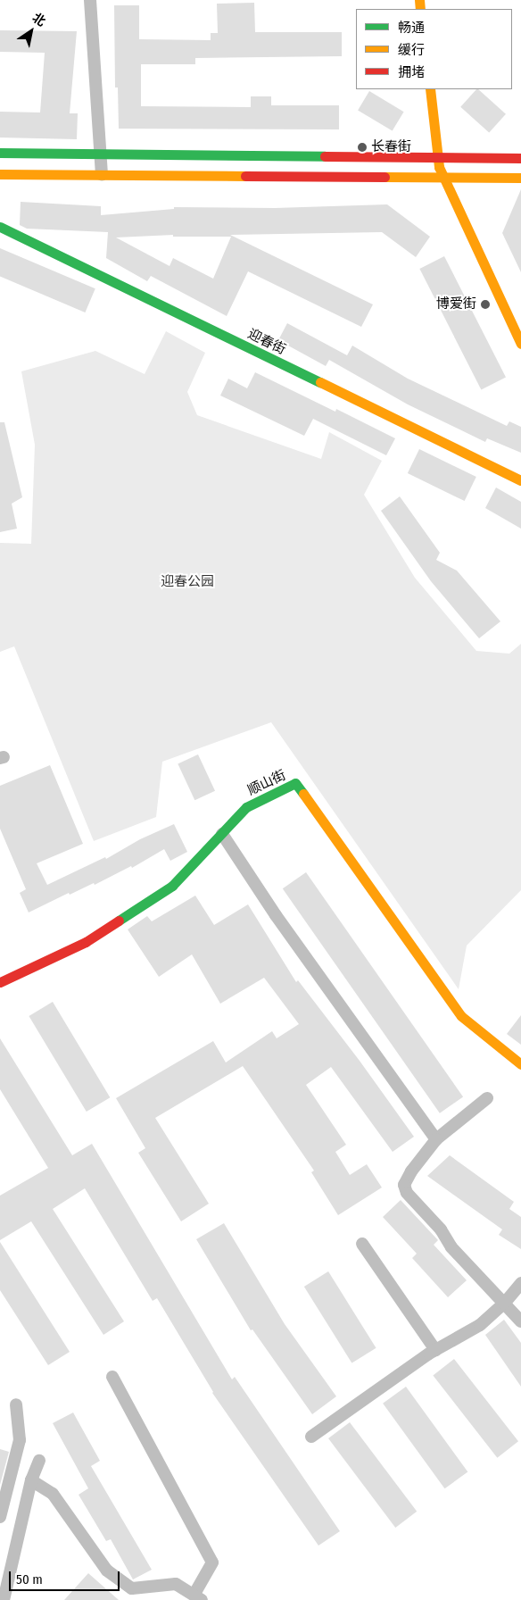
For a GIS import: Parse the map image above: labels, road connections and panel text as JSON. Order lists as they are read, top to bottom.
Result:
{
  "streets": {
    "street": ["迎春街", "顺山街"]
  },
  "parks": ["迎春公园"],
  "places": ["长春街", "博爱街"],
  "legend": ["畅通", "缓行", "拥堵"],
  "scale_bar": "50 m",
  "north": "top right"
}
